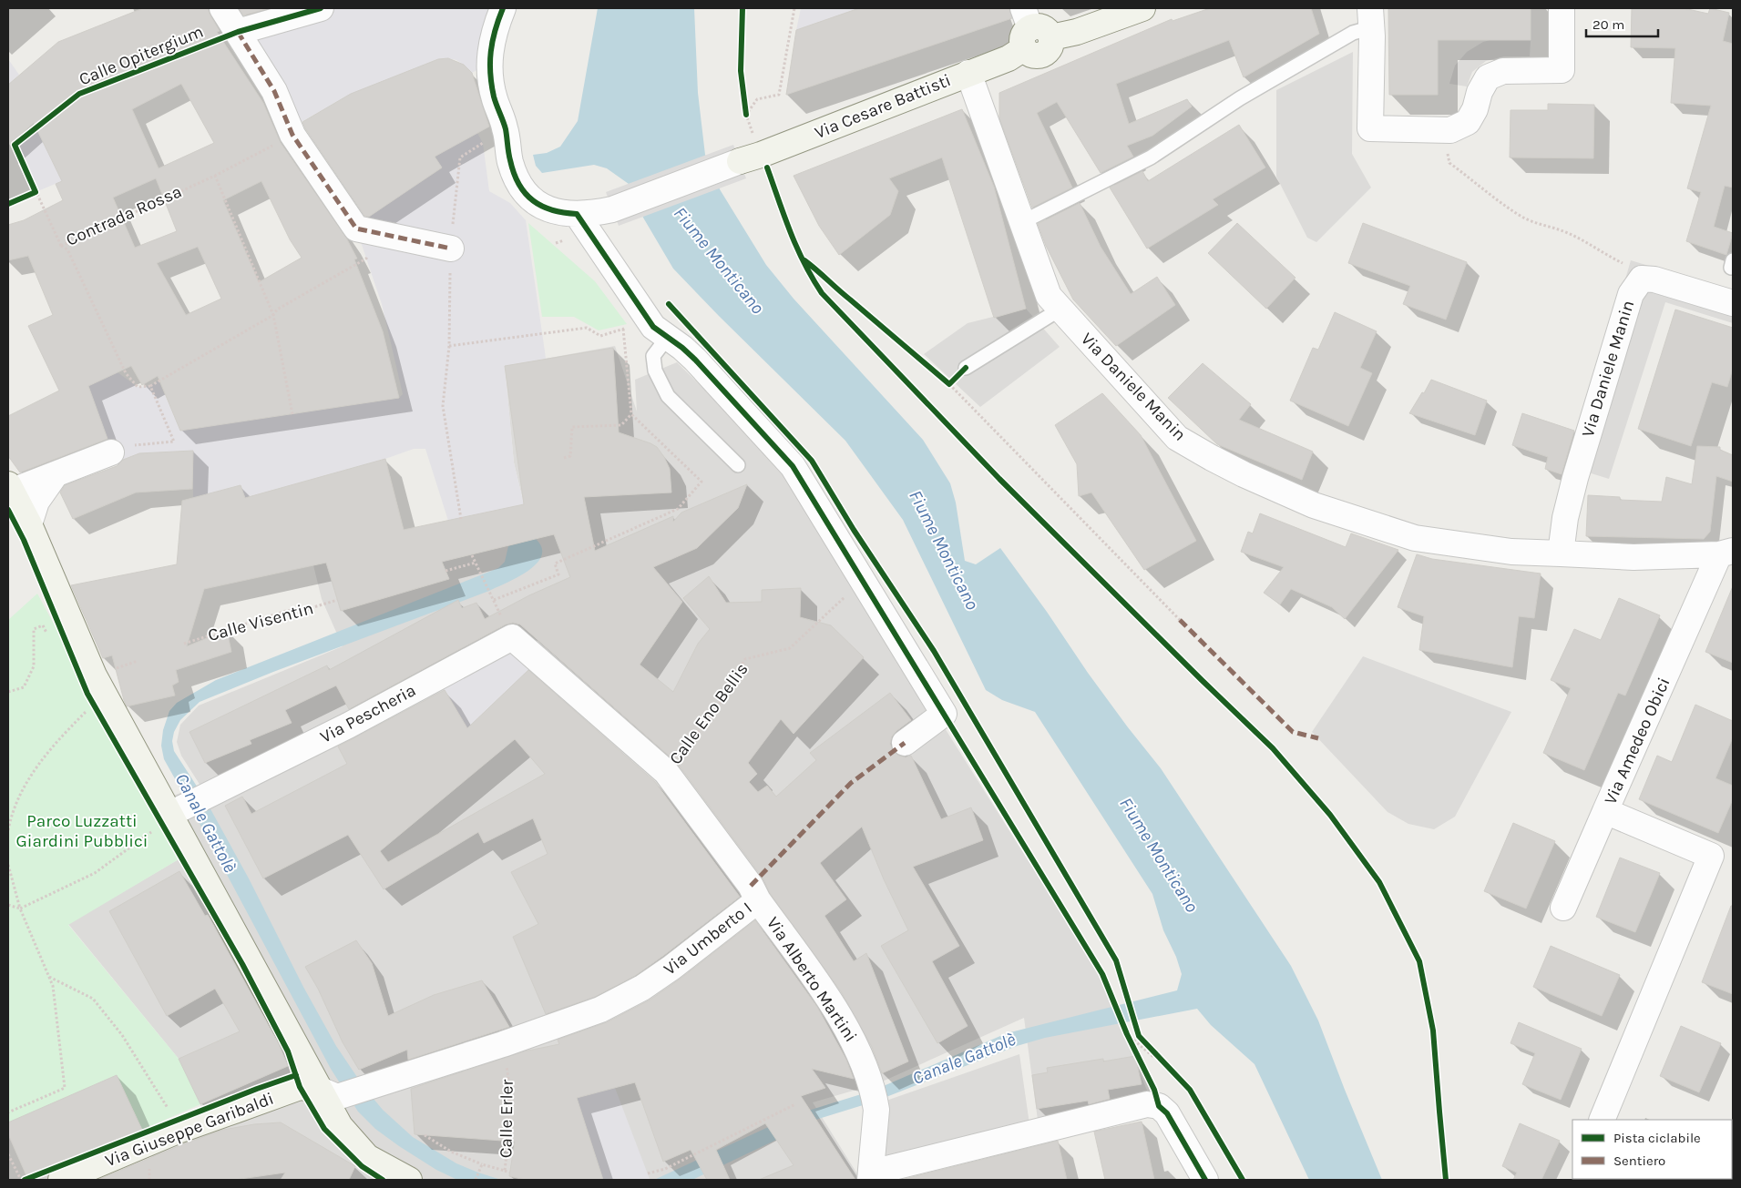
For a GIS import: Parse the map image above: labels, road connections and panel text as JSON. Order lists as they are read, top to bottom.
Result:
{
  "streets": {
    "street": [
      "Via Cesare Battisti",
      "Via Daniele Manin",
      "Via Pescheria",
      "Via Amedeo Obici",
      "Via Umberto I",
      "Via Alberto Martini",
      "Via Giuseppe Garibaldi"
    ],
    "path": [
      "Contrada Rossa",
      "Calle Visentin",
      "Calle Eno Bellis",
      "Calle Erler"
    ],
    "cycle path": ["Calle Opitergium"]
  },
  "crossings": [
    ["Calle Opitergium", "Contrada Rossa"],
    ["Via Cesare Battisti", "Via Daniele Manin"],
    ["Via Daniele Manin", "Via Amedeo Obici"],
    ["Via Pescheria", "Via Umberto I"],
    ["Calle Eno Bellis", "Via Umberto I"],
    ["Via Umberto I", "Via Alberto Martini"],
    ["Via Umberto I", "Calle Erler"],
    ["Via Umberto I", "Via Giuseppe Garibaldi"]
  ],
  "water": ["Fiume Monticano", "Canale Gattolè"],
  "parks": ["Parco Luzzatti Giardini Pubblici"],
  "legend": ["Pista ciclabile", "Sentiero"],
  "scale_bar": "20 m"
}
